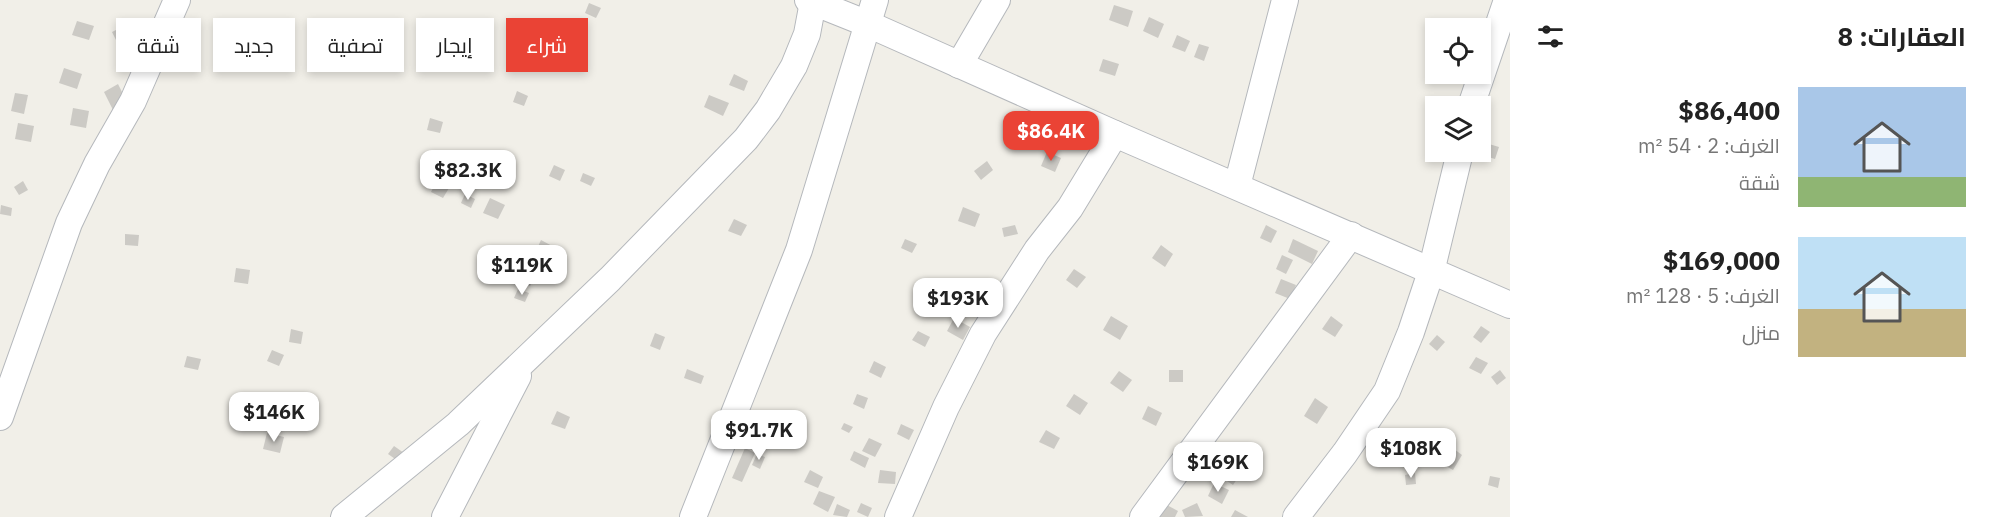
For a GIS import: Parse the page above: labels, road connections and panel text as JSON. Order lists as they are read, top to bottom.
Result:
{
  "page": {
    "heading": "العقارات: 8",
    "chip": [
      "شراء",
      "إيجار",
      "تصفية",
      "جديد",
      "شقة"
    ],
    "list": [
      {
        "name": "$86,400",
        "note": "الغرف: 2 · 54 m² · شقة"
      },
      {
        "name": "$169,000",
        "note": "الغرف: 5 · 128 m² · منزل"
      }
    ],
    "price": [
      "$86.4K",
      "$82.3K",
      "$119K",
      "$193K",
      "$146K",
      "$91.7K",
      "$108K",
      "$169K"
    ]
  }
}
